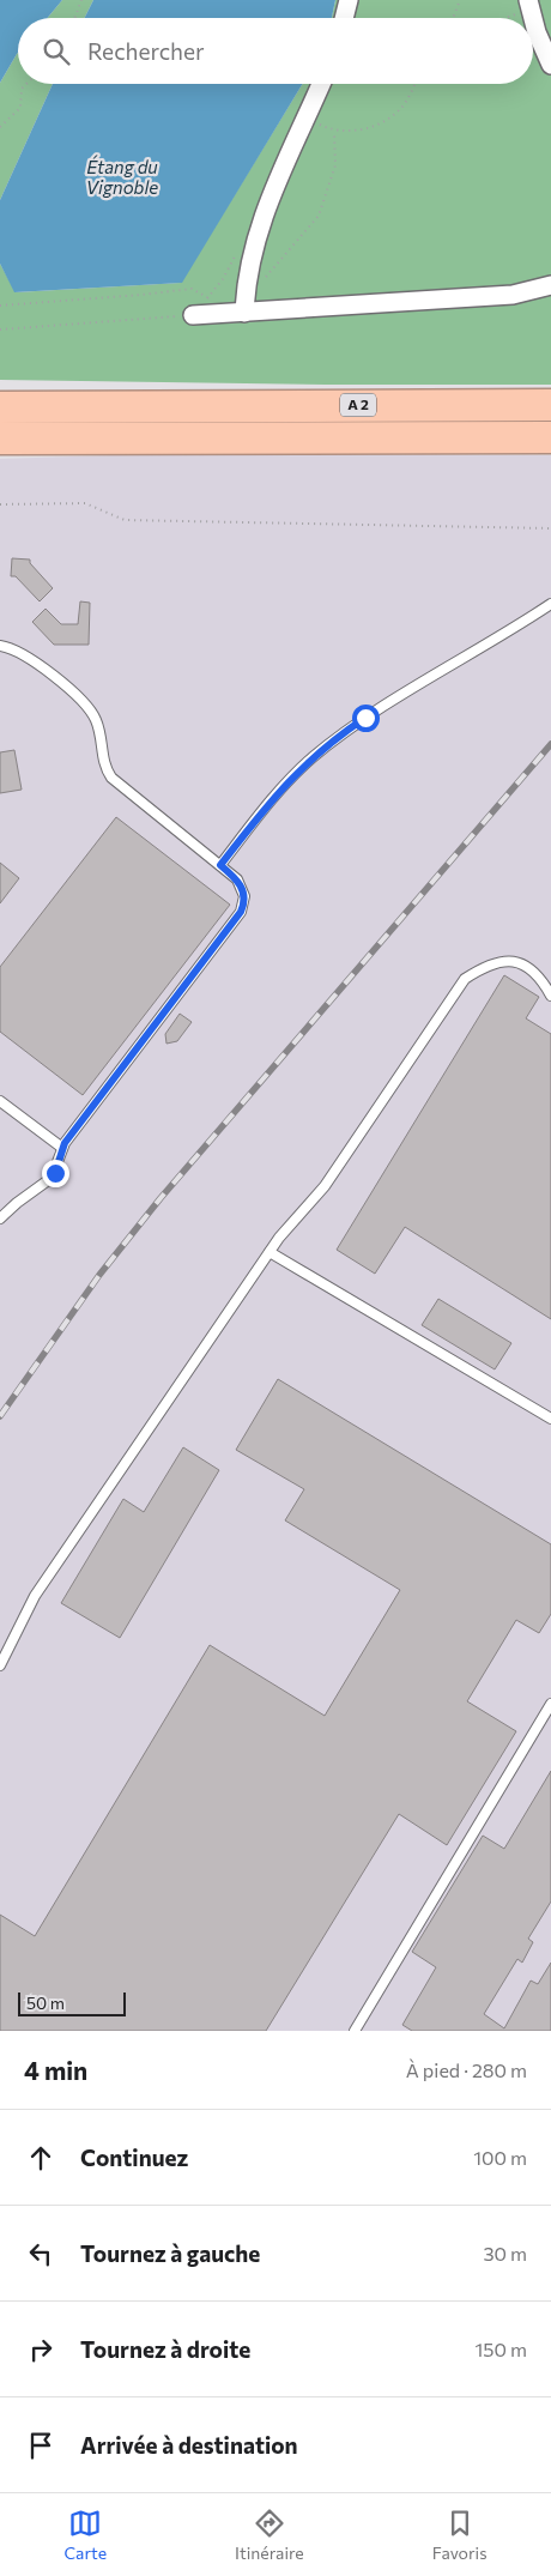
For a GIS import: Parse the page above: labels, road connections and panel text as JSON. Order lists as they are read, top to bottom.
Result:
{
  "streets": {
    "highway": ["A 2"]
  },
  "water": ["Étang du Vignoble"],
  "scale_bar": "50 m",
  "page": {
    "search": "Rechercher",
    "scale": "50 m",
    "heading": ["4 min", "À pied · 280 m"],
    "list": [
      ["Continuez", "100 m"],
      ["Tournez à gauche", "30 m"],
      ["Tournez à droite", "150 m"],
      "Arrivée à destination"
    ],
    "nav": ["Carte", "Itinéraire", "Favoris"]
  }
}
